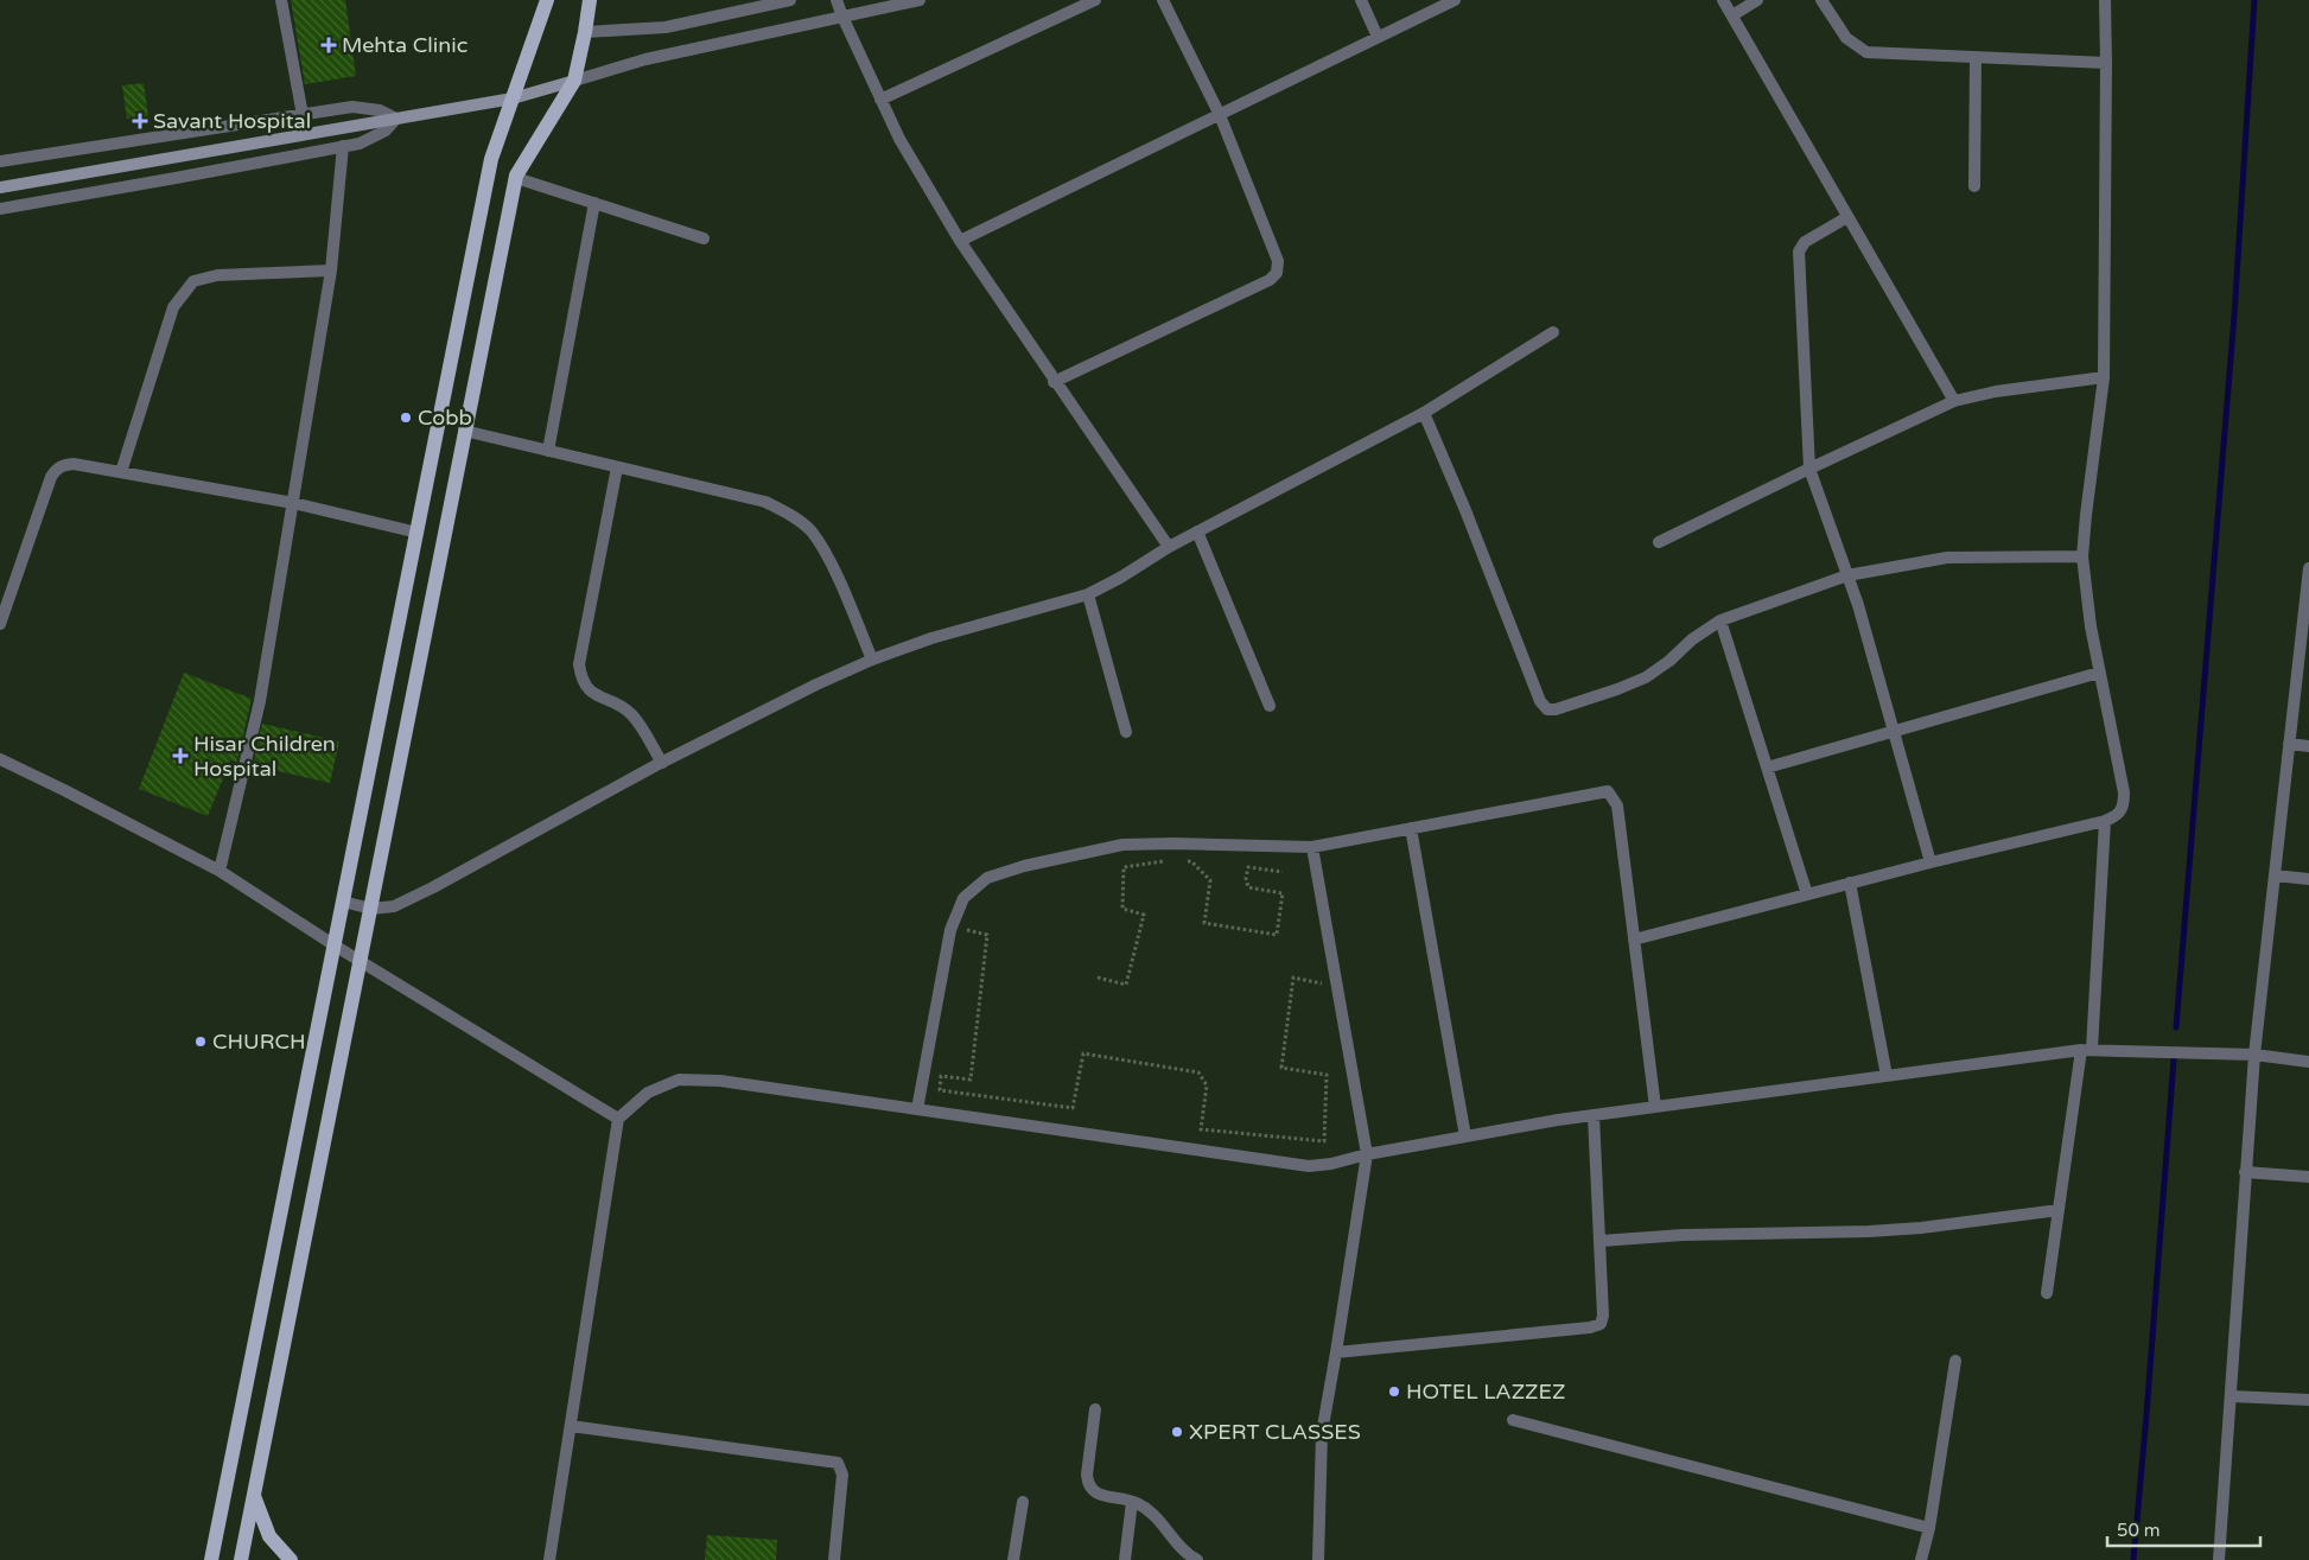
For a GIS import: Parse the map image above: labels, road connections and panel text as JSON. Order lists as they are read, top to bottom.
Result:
{
  "places": {
    "health": ["Mehta Clinic", "Savant Hospital", "Hisar Children Hospital"],
    "other": [
      "Cobb",
      "CHURCH",
      "HOTEL LAZZEZ",
      "XPERT CLASSES"
    ]
  },
  "scale_bar": "50 m"
}
